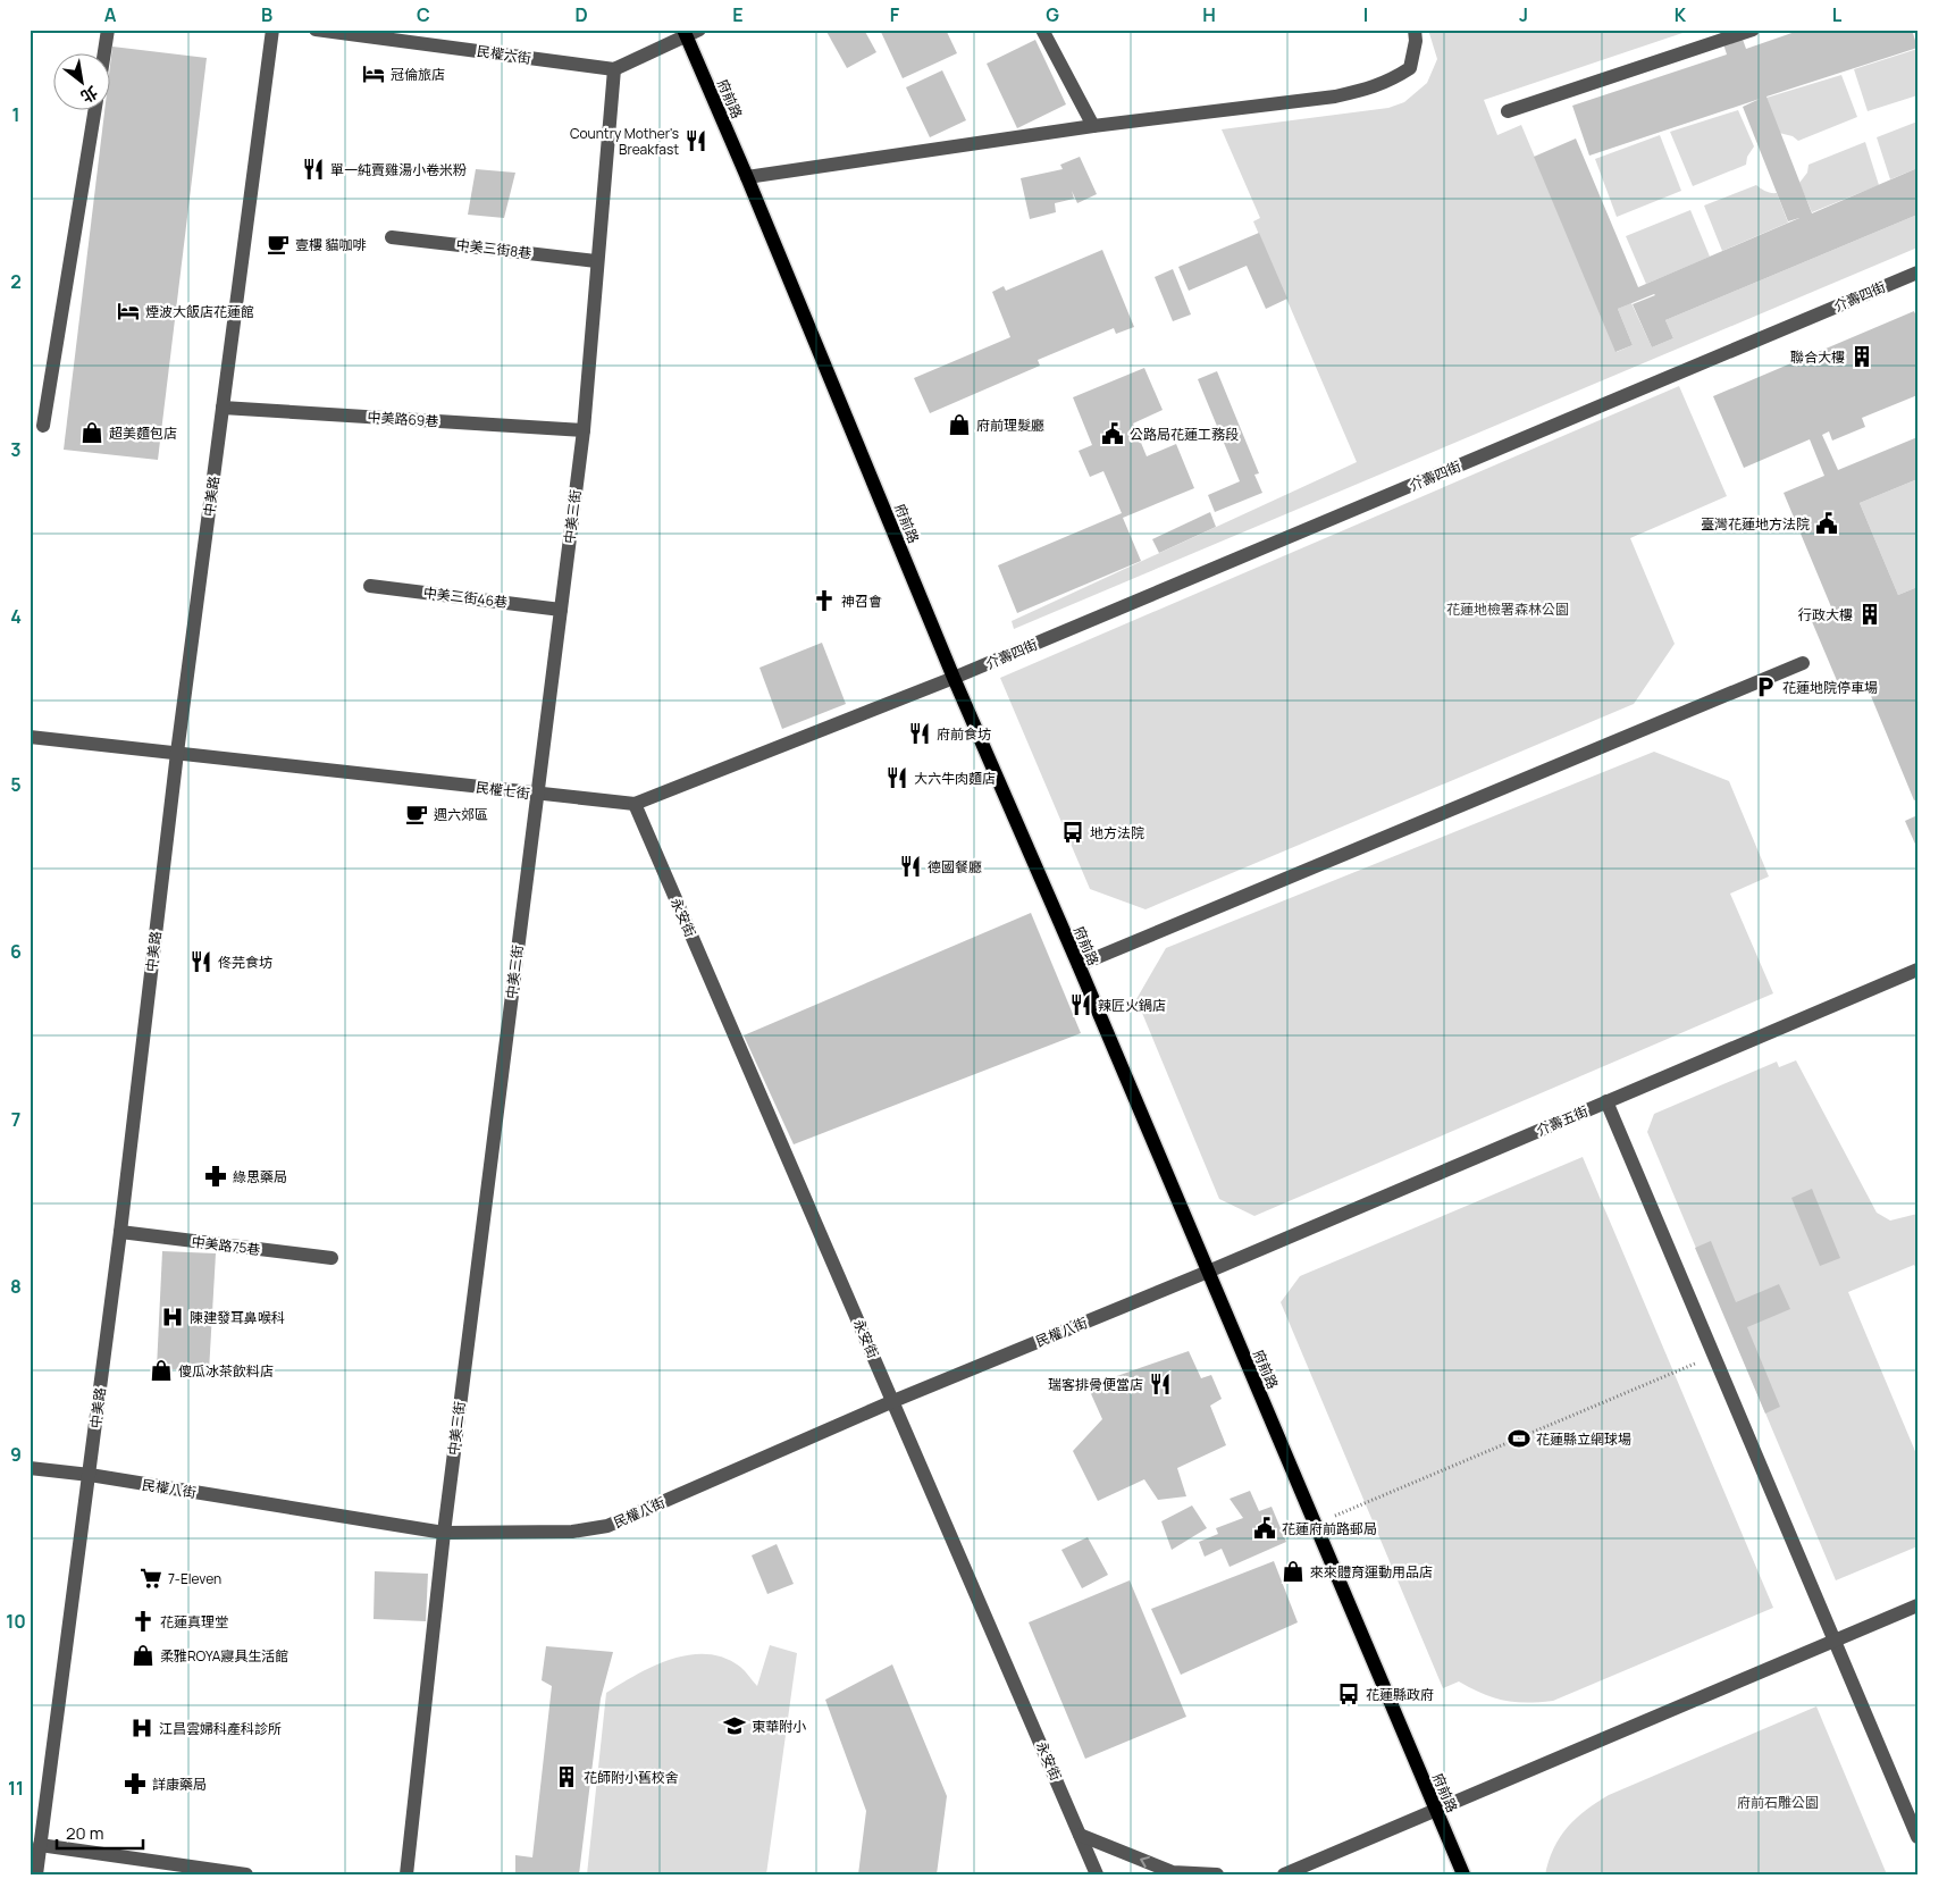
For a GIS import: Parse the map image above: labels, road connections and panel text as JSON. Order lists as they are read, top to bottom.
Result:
{
  "streets": {
    "main road": ["府前路"],
    "street": [
      "民權六街",
      "中美三街8巷",
      "介壽四街",
      "中美路69巷",
      "中美路",
      "中美三街",
      "中美三街46巷",
      "民權七街",
      "永安街",
      "介壽五街",
      "中美路75巷",
      "民權八街"
    ]
  },
  "crossings": [
    ["民權六街", "中美三街"],
    ["府前路", "介壽四街"],
    ["府前路", "民權七街"],
    ["府前路", "介壽五街"],
    ["府前路", "民權八街"],
    ["中美三街8巷", "中美三街"],
    ["介壽四街", "民權七街"],
    ["中美路69巷", "中美路"],
    ["中美路69巷", "中美三街"],
    ["中美路", "民權七街"],
    ["中美路", "中美路75巷"],
    ["中美路", "民權八街"],
    ["中美三街", "中美三街46巷"],
    ["中美三街", "民權七街"],
    ["中美三街", "民權八街"],
    ["民權七街", "永安街"],
    ["永安街", "民權八街"],
    ["介壽五街", "民權八街"]
  ],
  "parks": ["花蓮地檢署森林公園", "府前石雕公園"],
  "places": {
    "hotel": ["冠倫旅店", "煙波大飯店花蓮館"],
    "restaurant": [
      "Country Mother's Breakfast",
      "單一純賣雞湯小卷米粉",
      "府前食坊",
      "大六牛肉麵店",
      "德國餐廳",
      "佟芫食坊",
      "辣匠火鍋店",
      "瑞客排骨便當店"
    ],
    "cafe": ["壹樓 貓咖啡", "週六郊區"],
    "building": ["聯合大樓", "行政大樓", "花師附小舊校舍"],
    "shop": [
      "府前理髮廳",
      "超美麵包店",
      "傻瓜冰茶飲料店",
      "來來體育運動用品店",
      "柔雅ROYA寢具生活館"
    ],
    "public building": ["公路局花蓮工務段", "臺灣花蓮地方法院", "花蓮府前路郵局"],
    "church": ["神召會", "花蓮真理堂"],
    "parking": ["花蓮地院停車場"],
    "bus stop": ["地方法院", "花蓮縣政府"],
    "pharmacy": ["綠思藥局", "詳康藥局"],
    "hospital": ["陳建發耳鼻喉科", "江昌雲婦科產科診所"],
    "sports": ["花蓮縣立網球場"],
    "supermarket": ["7-Eleven"],
    "school or university": ["東華附小"]
  },
  "scale_bar": "20 m",
  "north": "bottom right",
  "grid": {
    "columns": [
      "A",
      "B",
      "C",
      "D",
      "E",
      "F",
      "G",
      "H",
      "I",
      "J",
      "K",
      "L"
    ],
    "rows": [
      "1",
      "2",
      "3",
      "4",
      "5",
      "6",
      "7",
      "8",
      "9",
      "10",
      "11"
    ]
  }
}
